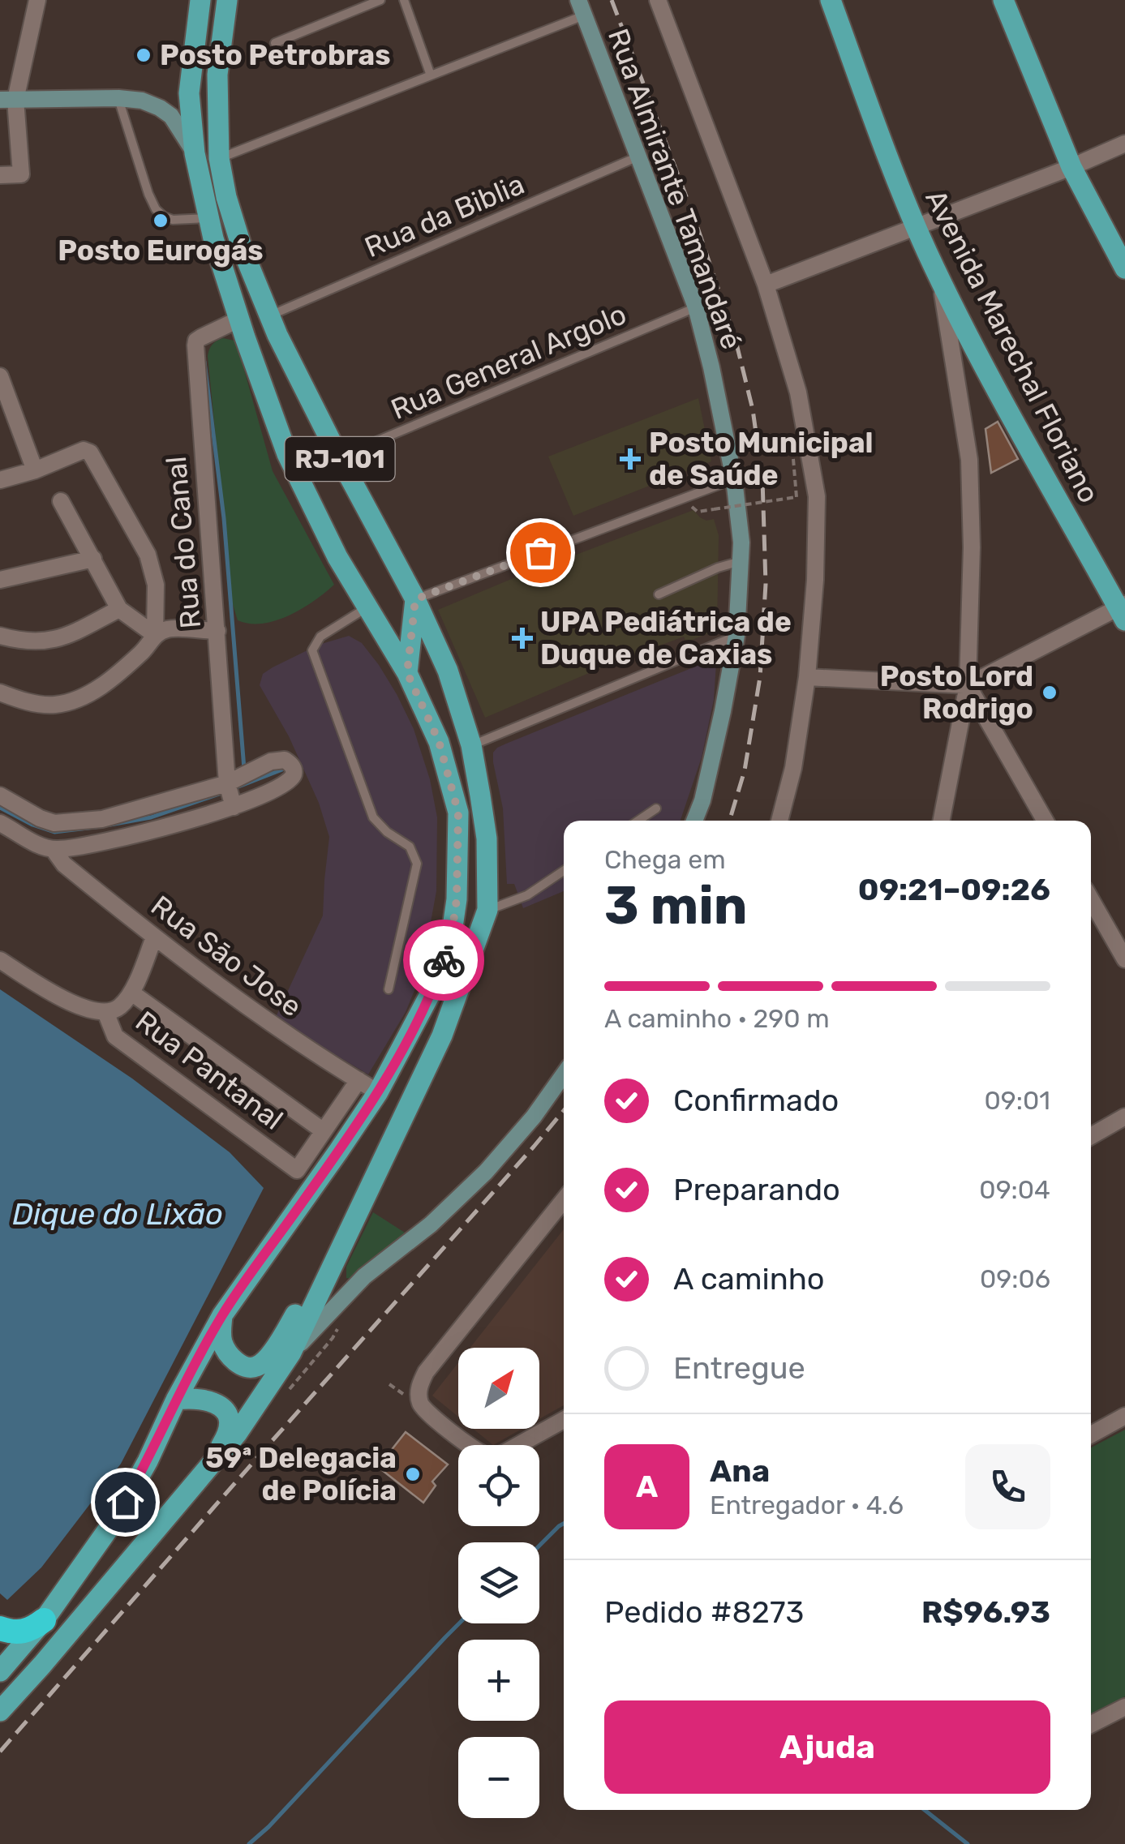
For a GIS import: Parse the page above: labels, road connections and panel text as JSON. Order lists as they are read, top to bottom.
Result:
{
  "streets": {
    "main road": ["Rua Almirante Tamandaré", "Avenida Marechal Floriano", "RJ-101"],
    "street": ["Rua do Canal", "Rua Sāo Jose", "Rua Pantanal"],
    "lane": ["Rua da Biblia", "Rua General Argolo"]
  },
  "crossings": [
    ["Rua Almirante Tamandaré", "Rua da Biblia"],
    ["Rua Almirante Tamandaré", "Rua General Argolo"],
    ["Rua da Biblia", "RJ-101"],
    ["Rua General Argolo", "RJ-101"],
    ["RJ-101", "Rua do Canal"],
    ["RJ-101", "Rua Sāo Jose"],
    ["Rua do Canal", "Rua Sāo Jose"],
    ["Rua Sāo Jose", "Rua Pantanal"]
  ],
  "water": ["Dique do Lixão"],
  "places": {
    "other": [
      "Posto Petrobras",
      "Posto Eurogás",
      "Posto Lord Rodrigo",
      "59ª Delegacia de Polícia"
    ],
    "health": ["Posto Municipal de Saúde", "UPA Pediátrica de Duque de Caxias"]
  },
  "north": "top right",
  "page": {
    "heading": ["3 min", "Chega em", "09:21–09:26"],
    "panel": [
      "Ana",
      "Entregador · 4.6",
      "Pedido #8273",
      "R$96.93"
    ],
    "bar": "A caminho · 290 m",
    "list": [
      ["Confirmado", "09:01"],
      ["Preparando", "09:04"],
      ["A caminho", "09:06"],
      "Entregue"
    ],
    "map_buttons": ["+", "−"],
    "round": "A",
    "buttons": "Ajuda"
  }
}
